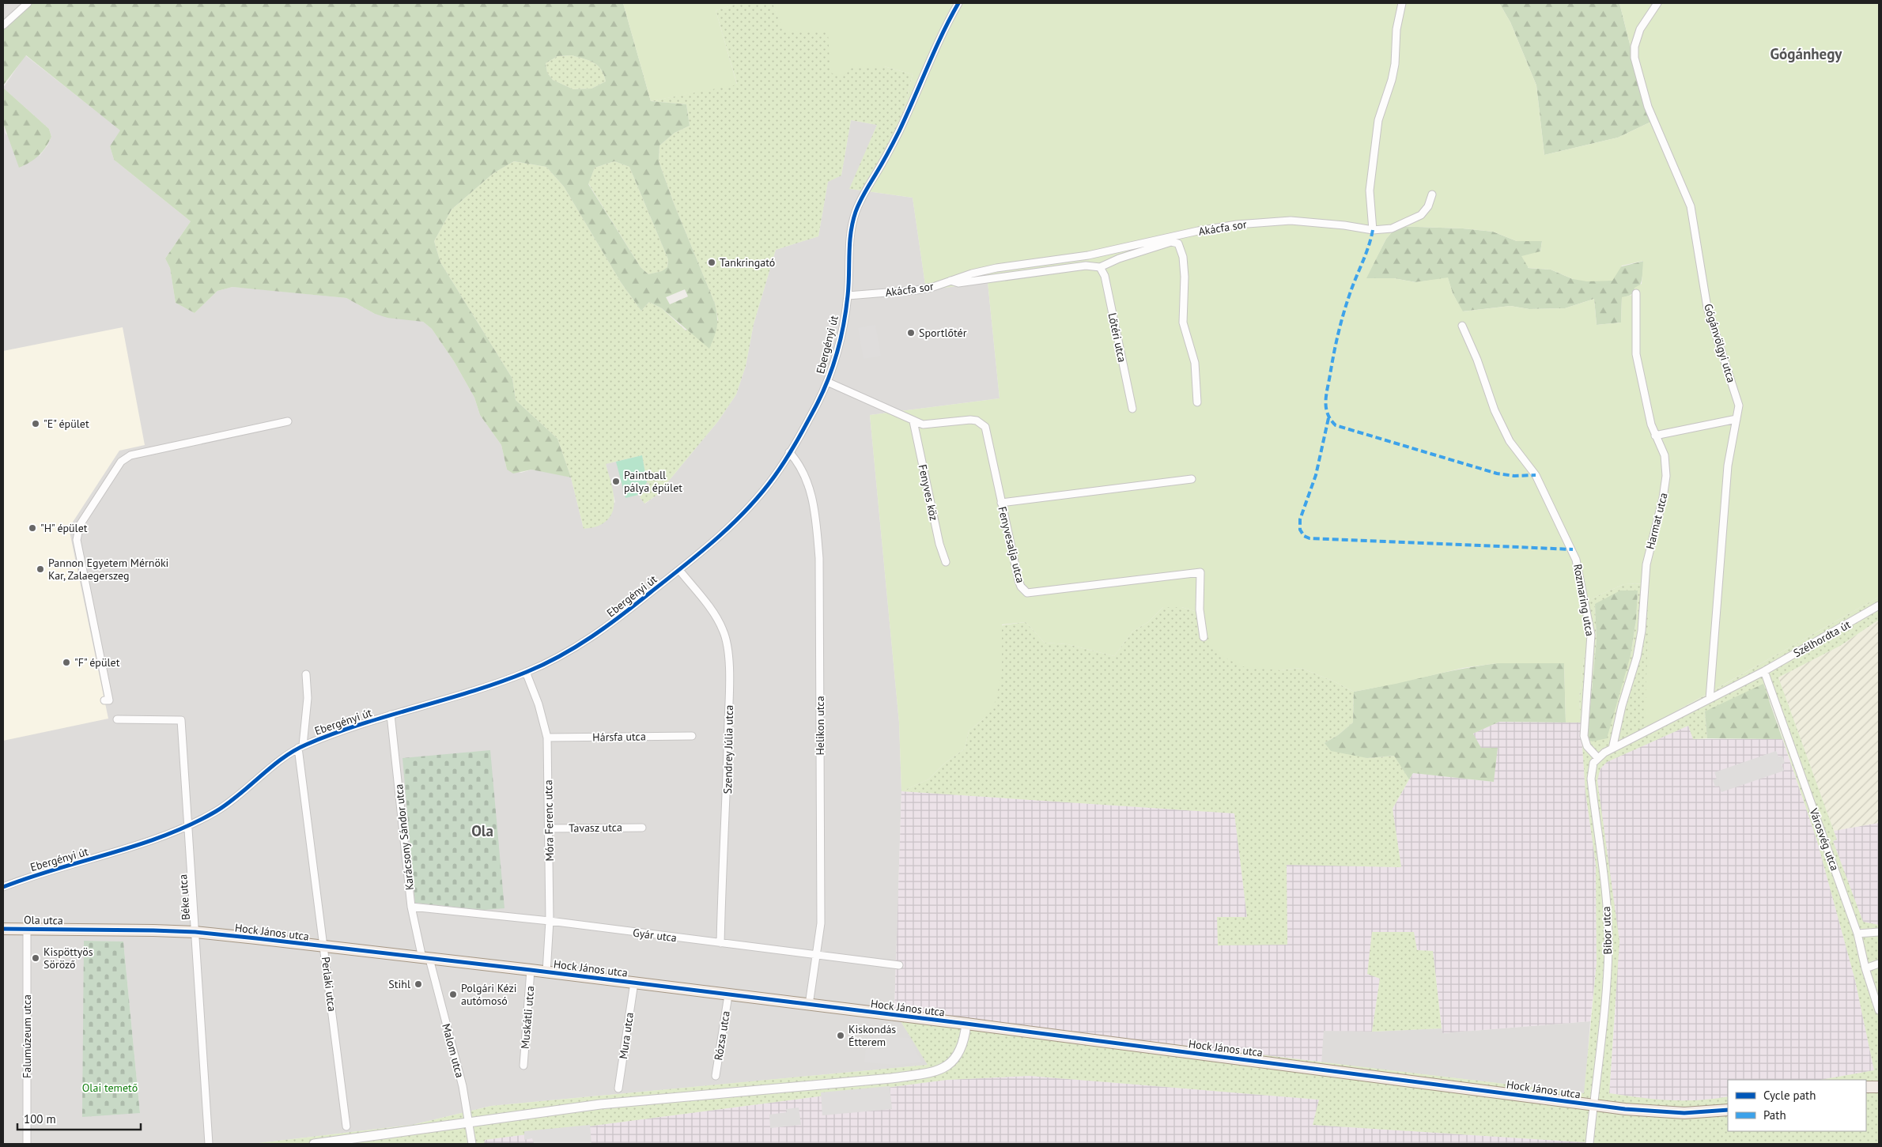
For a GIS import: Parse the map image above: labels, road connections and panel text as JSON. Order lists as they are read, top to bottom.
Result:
{
  "streets": {
    "main road": ["Ola utca", "Hock János utca"],
    "street": [
      "Akácfa sor",
      "Lőtéri utca",
      "Gógánvölgyi utca",
      "Ebergényi út",
      "Fenyves köz",
      "Harmat utca",
      "Fenyvesalja utca",
      "Rozmaring utca",
      "Szélhordta út",
      "Helikon utca",
      "Hársfa utca",
      "Szendrey Júlia utca",
      "Móra Ferenc utca",
      "Tavasz utca",
      "Karácsony Sándor utca",
      "Városvég utca",
      "Béke utca",
      "Bíbor utca",
      "Gyár utca",
      "Perlaki utca",
      "Muskátli utca",
      "Mura utca",
      "Rózsa utca",
      "Falumúzeum utca",
      "Malom utca"
    ]
  },
  "crossings": [
    ["Akácfa sor", "Ebergényi út"],
    ["Ebergényi út", "Fenyvesalja utca"],
    ["Ebergényi út", "Helikon utca"],
    ["Ebergényi út", "Szendrey Júlia utca"],
    ["Ebergényi út", "Móra Ferenc utca"],
    ["Ebergényi út", "Karácsony Sándor utca"],
    ["Ebergényi út", "Béke utca"],
    ["Ebergényi út", "Perlaki utca"],
    ["Fenyves köz", "Fenyvesalja utca"],
    ["Rozmaring utca", "Bíbor utca"],
    ["Szélhordta út", "Városvég utca"],
    ["Helikon utca", "Hock János utca"],
    ["Helikon utca", "Gyár utca"],
    ["Hársfa utca", "Móra Ferenc utca"],
    ["Szendrey Júlia utca", "Gyár utca"],
    ["Móra Ferenc utca", "Tavasz utca"],
    ["Móra Ferenc utca", "Hock János utca"],
    ["Móra Ferenc utca", "Gyár utca"],
    ["Karácsony Sándor utca", "Hock János utca"],
    ["Karácsony Sándor utca", "Gyár utca"],
    ["Karácsony Sándor utca", "Malom utca"],
    ["Béke utca", "Hock János utca"],
    ["Ola utca", "Hock János utca"],
    ["Ola utca", "Falumúzeum utca"],
    ["Bíbor utca", "Hock János utca"],
    ["Hock János utca", "Perlaki utca"],
    ["Hock János utca", "Muskátli utca"],
    ["Hock János utca", "Mura utca"],
    ["Hock János utca", "Rózsa utca"],
    ["Hock János utca", "Malom utca"]
  ],
  "districts": ["Gógánhegy", "Ola"],
  "parks": ["Olai temető"],
  "places": [
    "Tankringató",
    "Sportlőtér",
    "\"E\" épület",
    "Paintball pálya épület",
    "\"H\" épület",
    "Pannon Egyetem Mérnöki Kar, Zalaegerszeg",
    "\"F\" épület",
    "Kispöttyös Söröző",
    "Stihl",
    "Polgári Kézi autómosó",
    "Kiskondás Étterem"
  ],
  "legend": ["Cycle path", "Path"],
  "scale_bar": "100 m"
}
